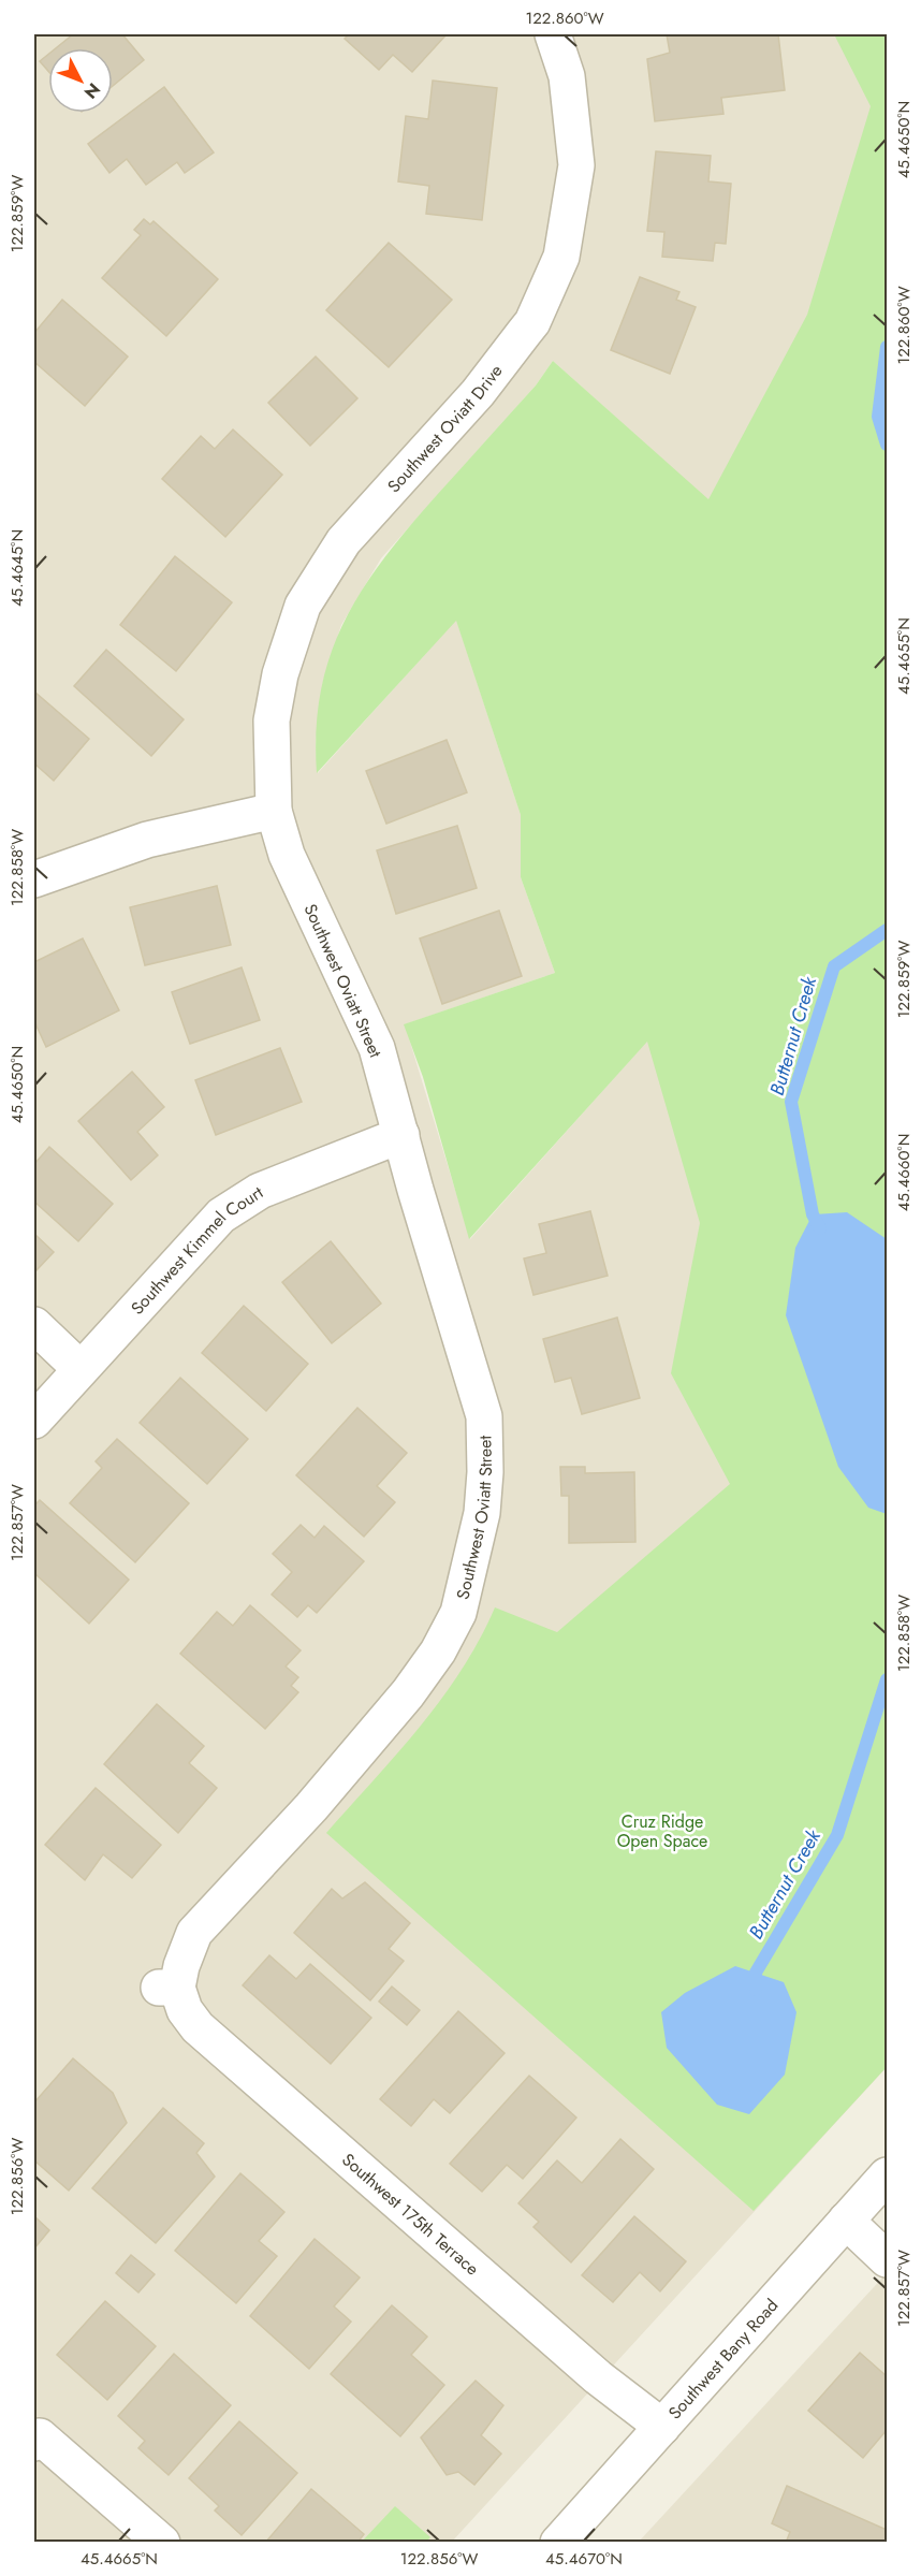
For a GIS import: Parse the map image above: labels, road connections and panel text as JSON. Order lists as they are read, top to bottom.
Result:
{
  "streets": {
    "street": [
      "Southwest Oviatt Drive",
      "Southwest Oviatt Street",
      "Southwest Kimmel Court",
      "Southwest 175th Terrace",
      "Southwest Bany Road"
    ]
  },
  "crossings": [
    ["Southwest Oviatt Drive", "Southwest Oviatt Street"],
    ["Southwest Oviatt Street", "Southwest Kimmel Court"],
    ["Southwest Oviatt Street", "Southwest 175th Terrace"],
    ["Southwest 175th Terrace", "Southwest Bany Road"]
  ],
  "water": ["Butternut Creek"],
  "parks": ["Cruz Ridge Open Space"],
  "north": "bottom right",
  "coordinates": [
    "122.860°W",
    "45.4650°N",
    "122.859°W",
    "45.4645°N",
    "45.4655°N",
    "122.858°W",
    "45.4660°N",
    "122.857°W",
    "122.856°W",
    "45.4665°N",
    "45.4670°N"
  ]
}
